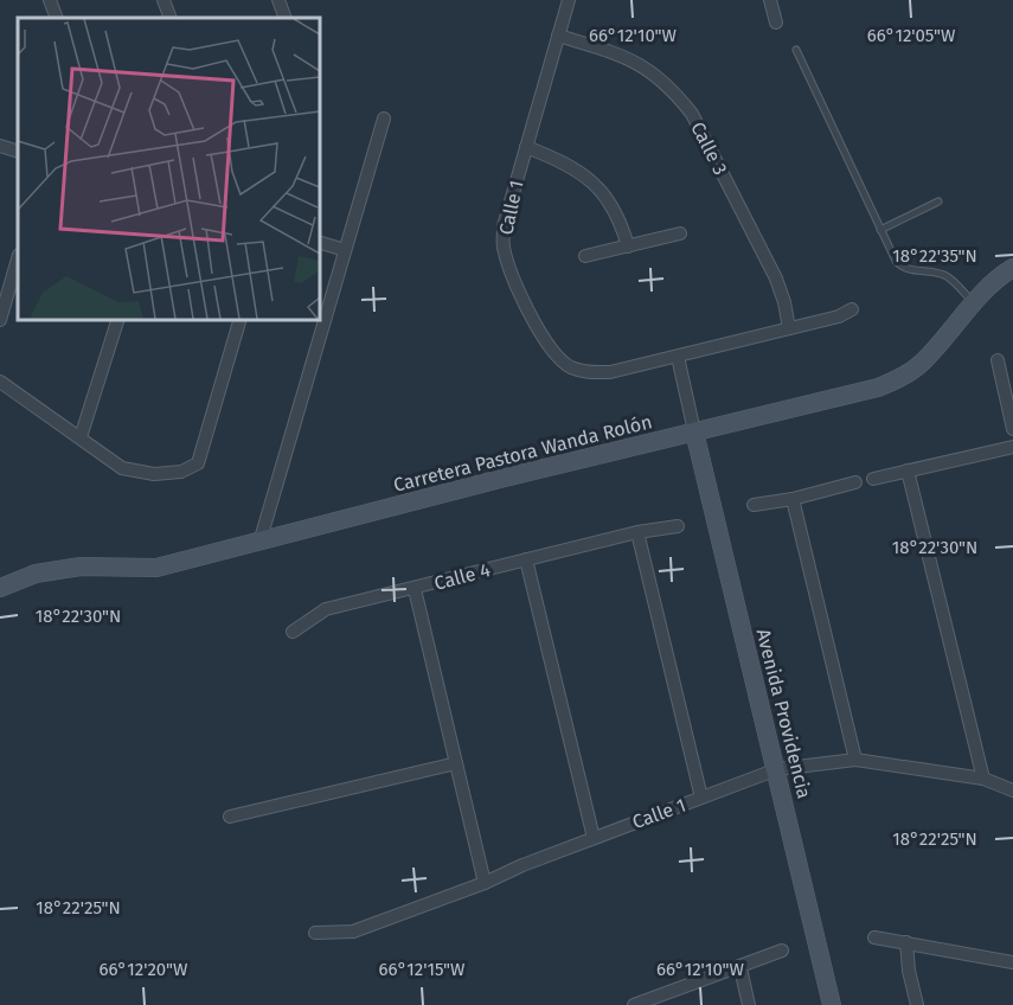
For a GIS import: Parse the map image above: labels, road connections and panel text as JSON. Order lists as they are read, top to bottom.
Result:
{
  "streets": {
    "street": [
      "Calle 3",
      "Calle 1",
      "Carretera Pastora Wanda Rolón",
      "Calle 4",
      "Avenida Providencia"
    ]
  },
  "crossings": [
    ["Calle 3", "Calle 1"],
    ["Calle 1", "Avenida Providencia"],
    ["Carretera Pastora Wanda Rolón", "Avenida Providencia"]
  ],
  "coordinates": [
    "66°12'10\"W",
    "66°12'05\"W",
    "18°22'35\"N",
    "18°22'30\"N",
    "18°22'25\"N",
    "66°12'20\"W",
    "66°12'15\"W"
  ]
}
